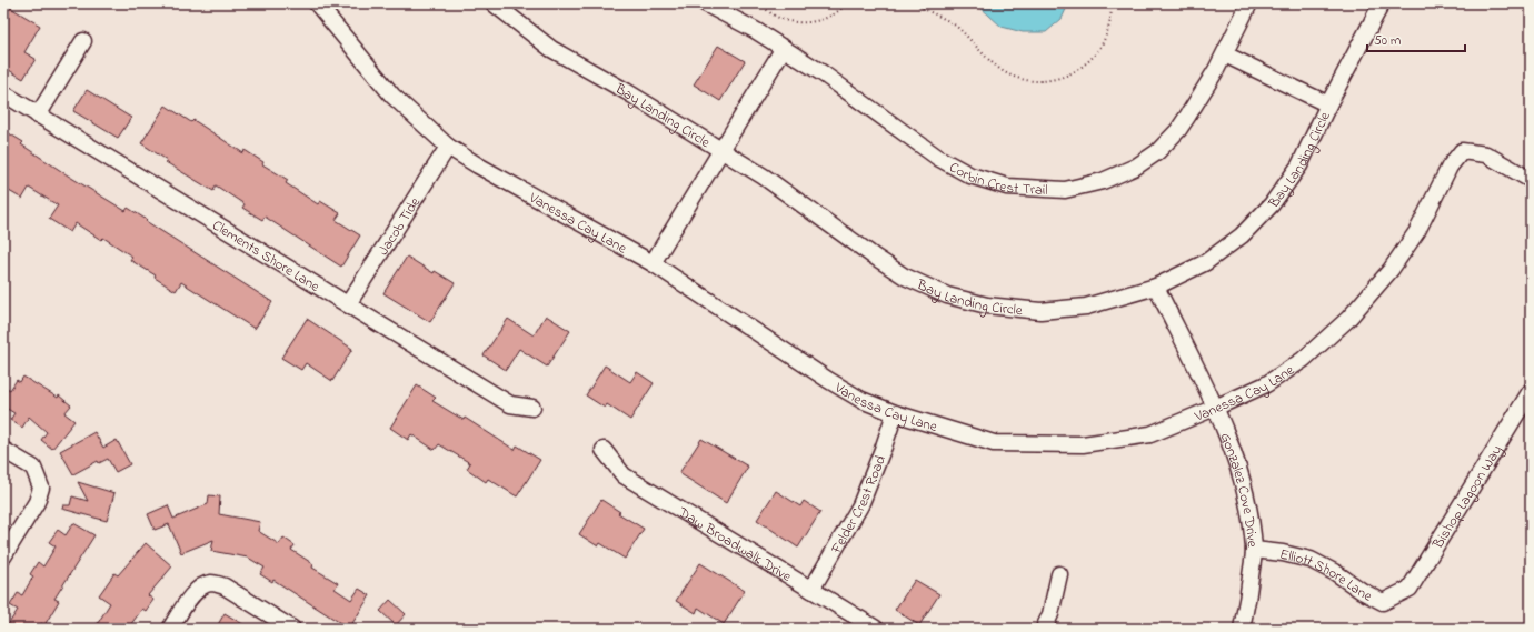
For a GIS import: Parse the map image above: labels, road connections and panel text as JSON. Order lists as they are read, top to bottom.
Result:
{
  "streets": {
    "street": [
      "Bay Landing Circle",
      "Corbin Crest Trail",
      "Vanessa Cay Lane",
      "Jacob Tide",
      "Clements Shore Lane",
      "Gonzalez Cove Drive",
      "Bishop Lagoon Way",
      "Felder Crest Road",
      "Daw Broadwalk Drive",
      "Elliott Shore Lane"
    ]
  },
  "crossings": [
    ["Bay Landing Circle", "Gonzalez Cove Drive"],
    ["Vanessa Cay Lane", "Jacob Tide"],
    ["Vanessa Cay Lane", "Gonzalez Cove Drive"],
    ["Vanessa Cay Lane", "Felder Crest Road"],
    ["Jacob Tide", "Clements Shore Lane"],
    ["Gonzalez Cove Drive", "Elliott Shore Lane"],
    ["Bishop Lagoon Way", "Elliott Shore Lane"],
    ["Felder Crest Road", "Daw Broadwalk Drive"]
  ],
  "scale_bar": "50 m"
}
